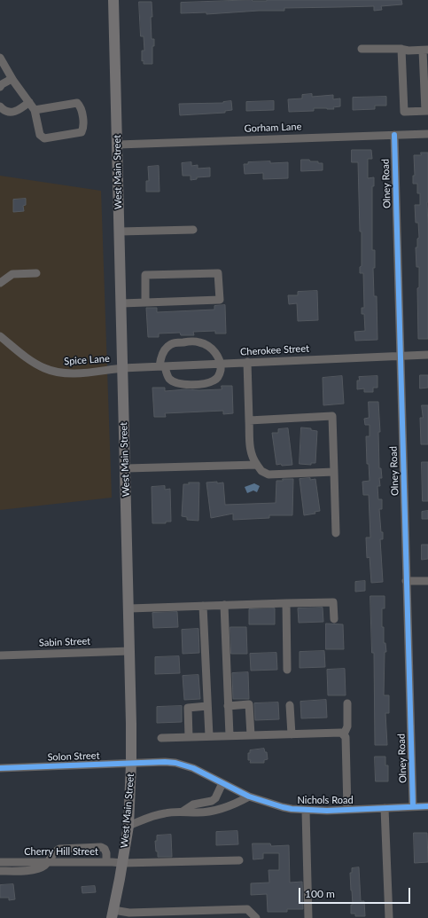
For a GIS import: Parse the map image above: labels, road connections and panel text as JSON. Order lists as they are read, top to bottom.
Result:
{
  "streets": {
    "main road": ["West Main Street"],
    "street": [
      "Gorham Lane",
      "Olney Road",
      "Cherokee Street",
      "Spice Lane",
      "Sabin Street",
      "Solon Street",
      "Nichols Road",
      "Cherry Hill Street"
    ]
  },
  "crossings": [
    ["Gorham Lane", "West Main Street"],
    ["Gorham Lane", "Olney Road"],
    ["West Main Street", "Cherokee Street"],
    ["West Main Street", "Spice Lane"],
    ["West Main Street", "Sabin Street"],
    ["West Main Street", "Solon Street"],
    ["West Main Street", "Cherry Hill Street"],
    ["Olney Road", "Cherokee Street"],
    ["Olney Road", "Nichols Road"],
    ["Cherokee Street", "Spice Lane"],
    ["Solon Street", "Nichols Road"]
  ],
  "scale_bar": "100 m"
}
